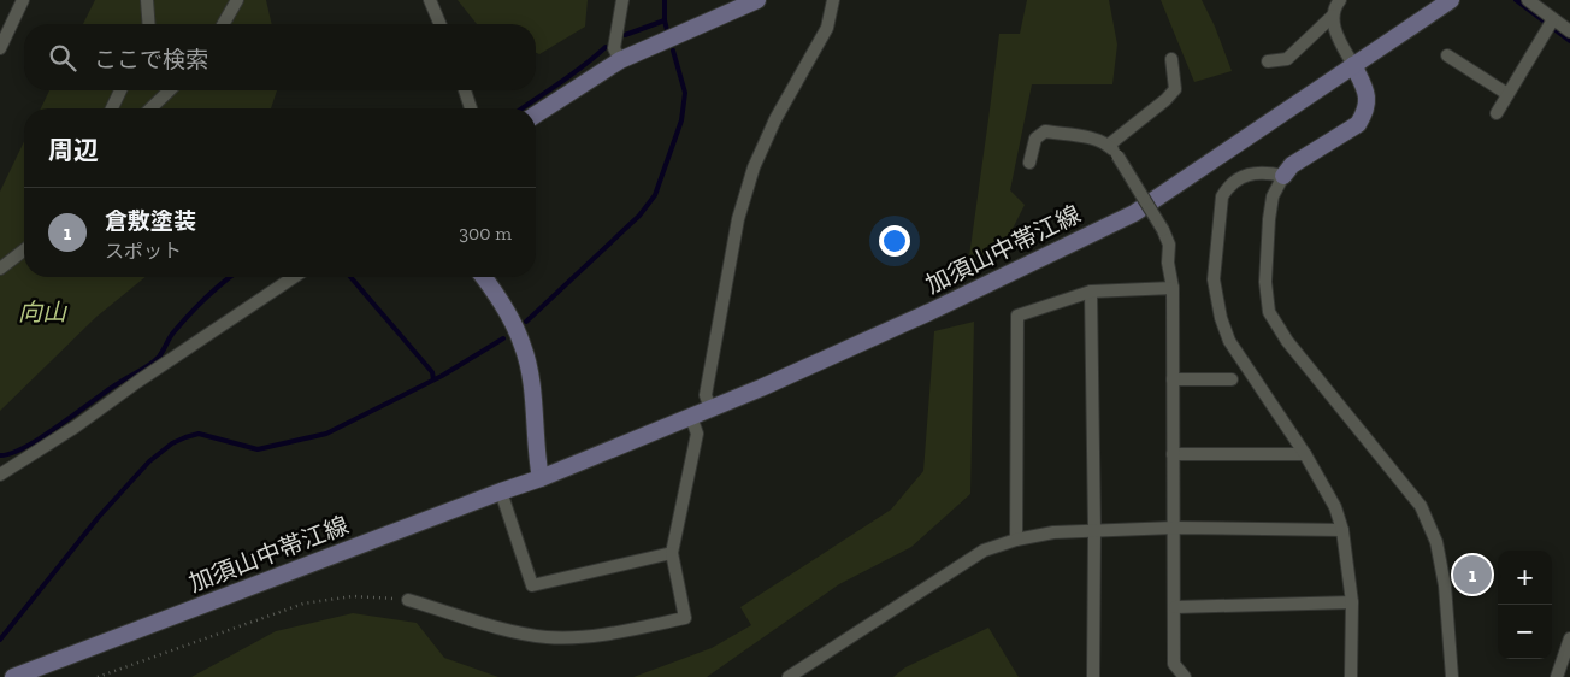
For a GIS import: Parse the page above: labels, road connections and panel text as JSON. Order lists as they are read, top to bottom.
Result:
{
  "streets": {
    "main road": ["加須山中帯江線"]
  },
  "parks": ["向山"],
  "page": {
    "search": "ここで検索",
    "heading": "周辺",
    "list": [
      {
        "mark": "1",
        "name": "倉敷塗装",
        "note": "スポット",
        "value": "300 m"
      }
    ],
    "map_buttons": ["+", "−"],
    "pins": "1"
  }
}
